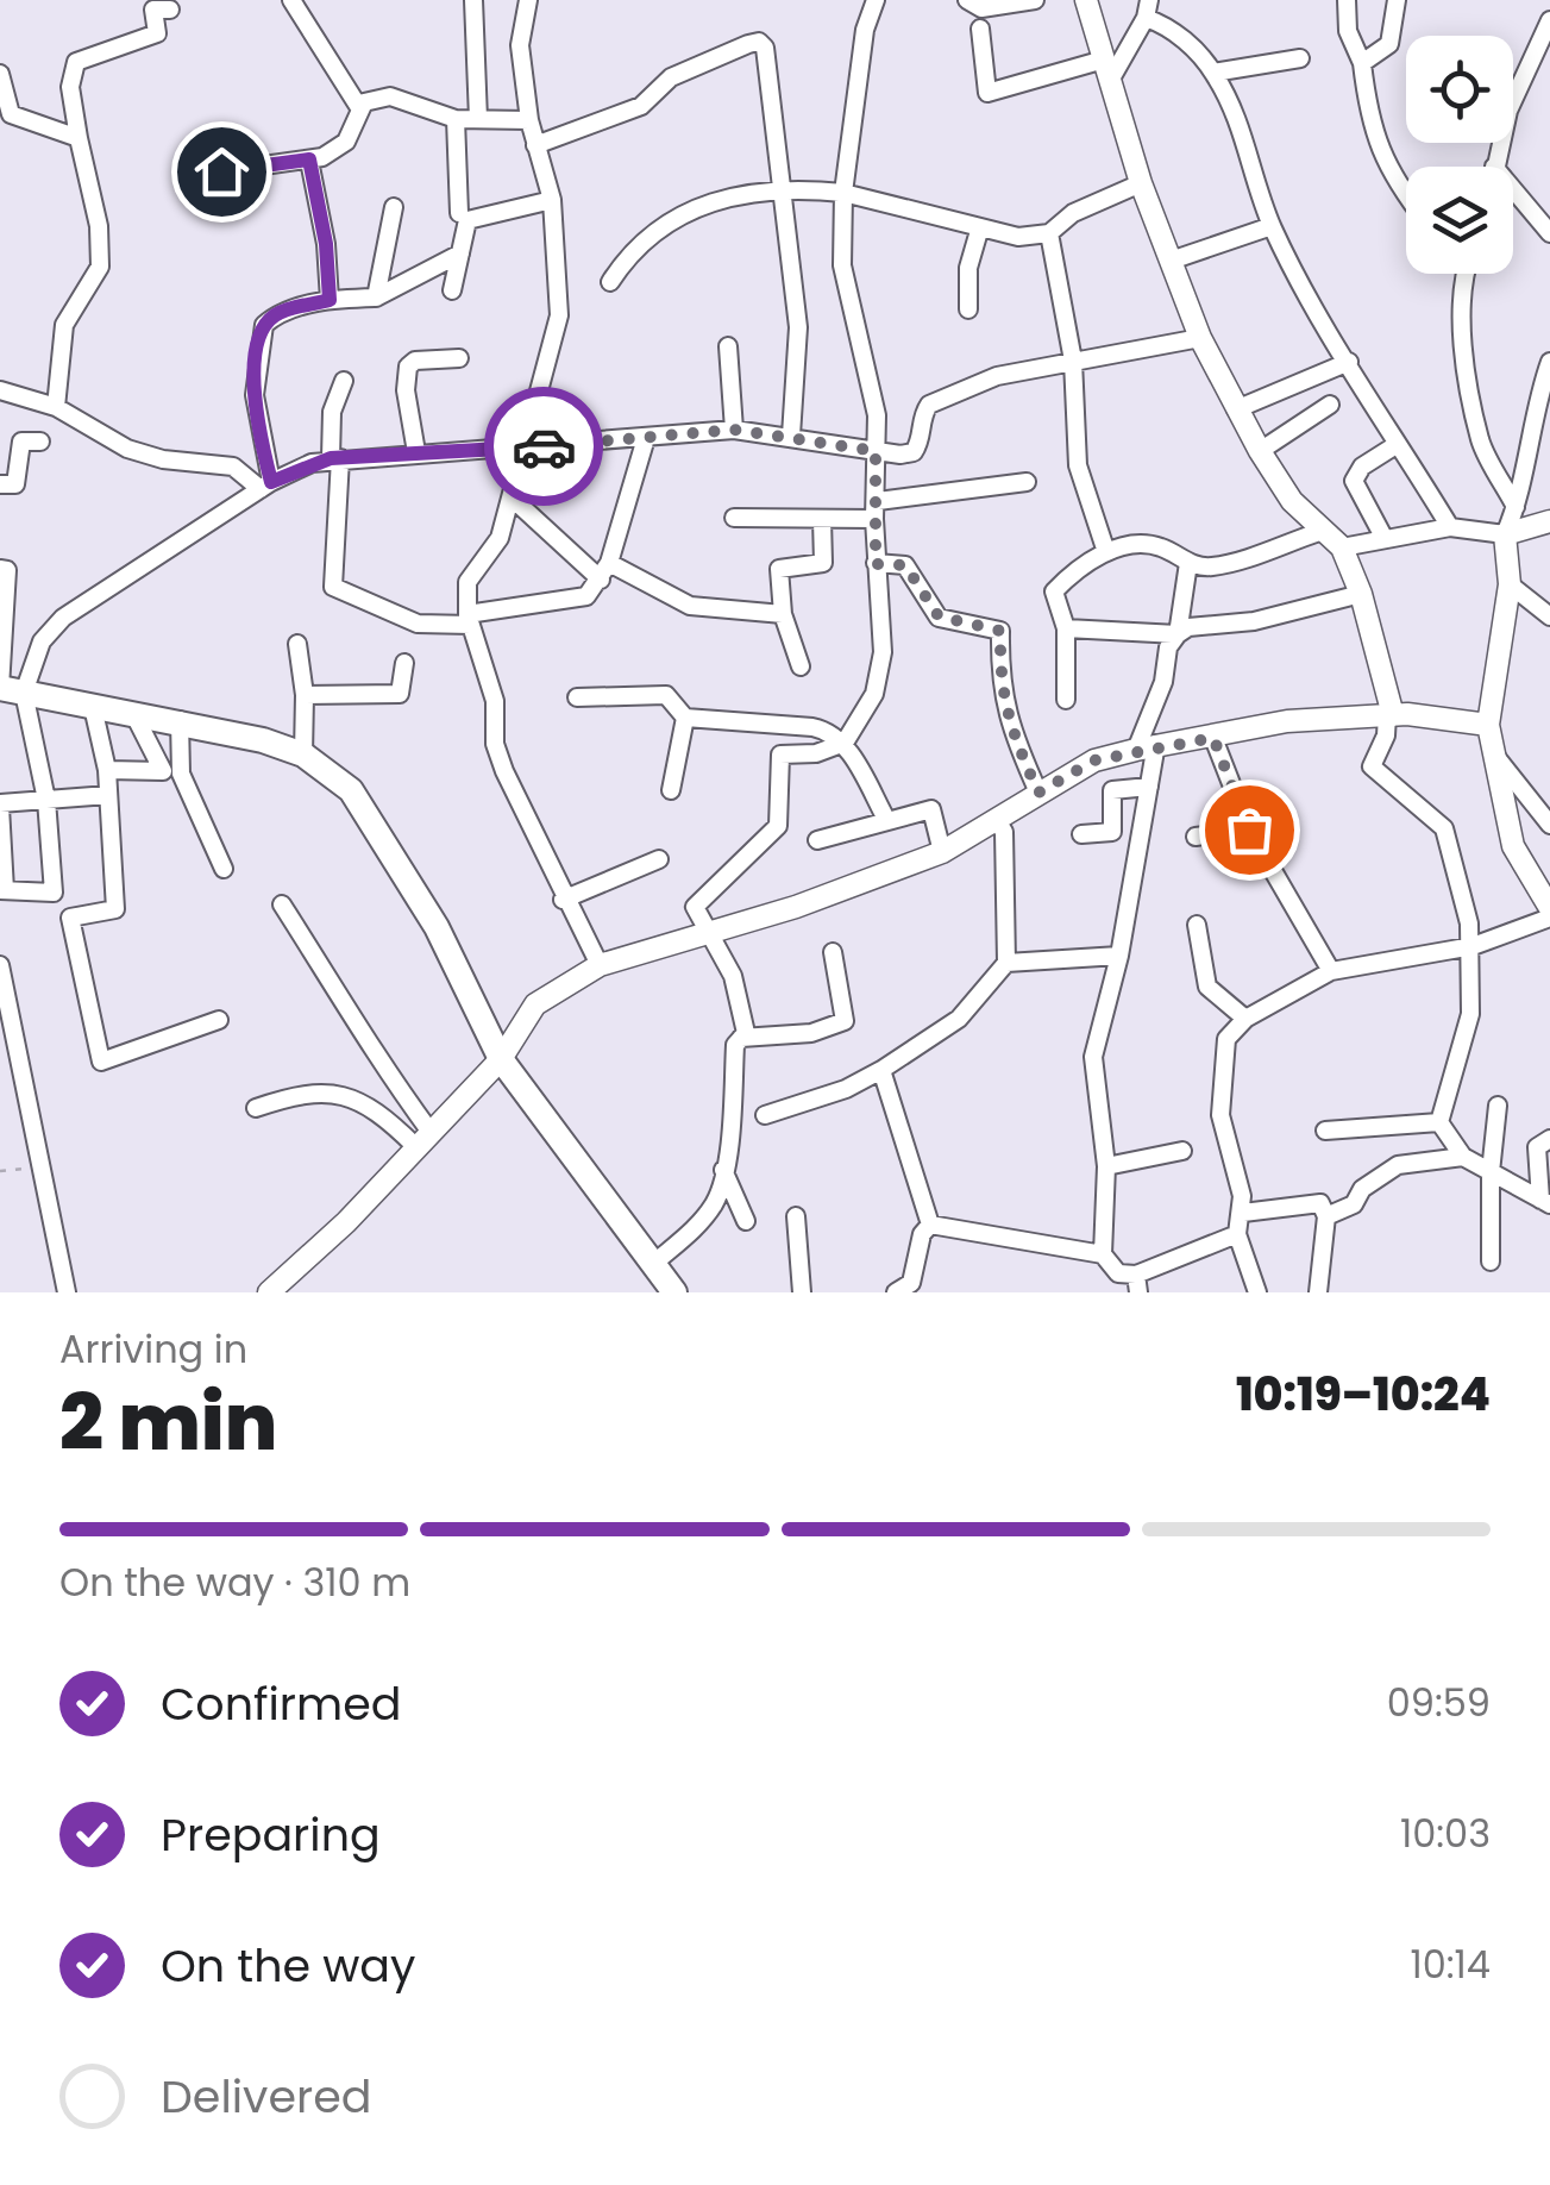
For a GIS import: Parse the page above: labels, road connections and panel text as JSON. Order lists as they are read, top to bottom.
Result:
{
  "page": {
    "heading": ["2 min", "Arriving in", "10:19–10:24"],
    "bar": "On the way · 310 m",
    "list": [
      ["Confirmed", "09:59"],
      ["Preparing", "10:03"],
      ["On the way", "10:14"],
      "Delivered"
    ]
  }
}
